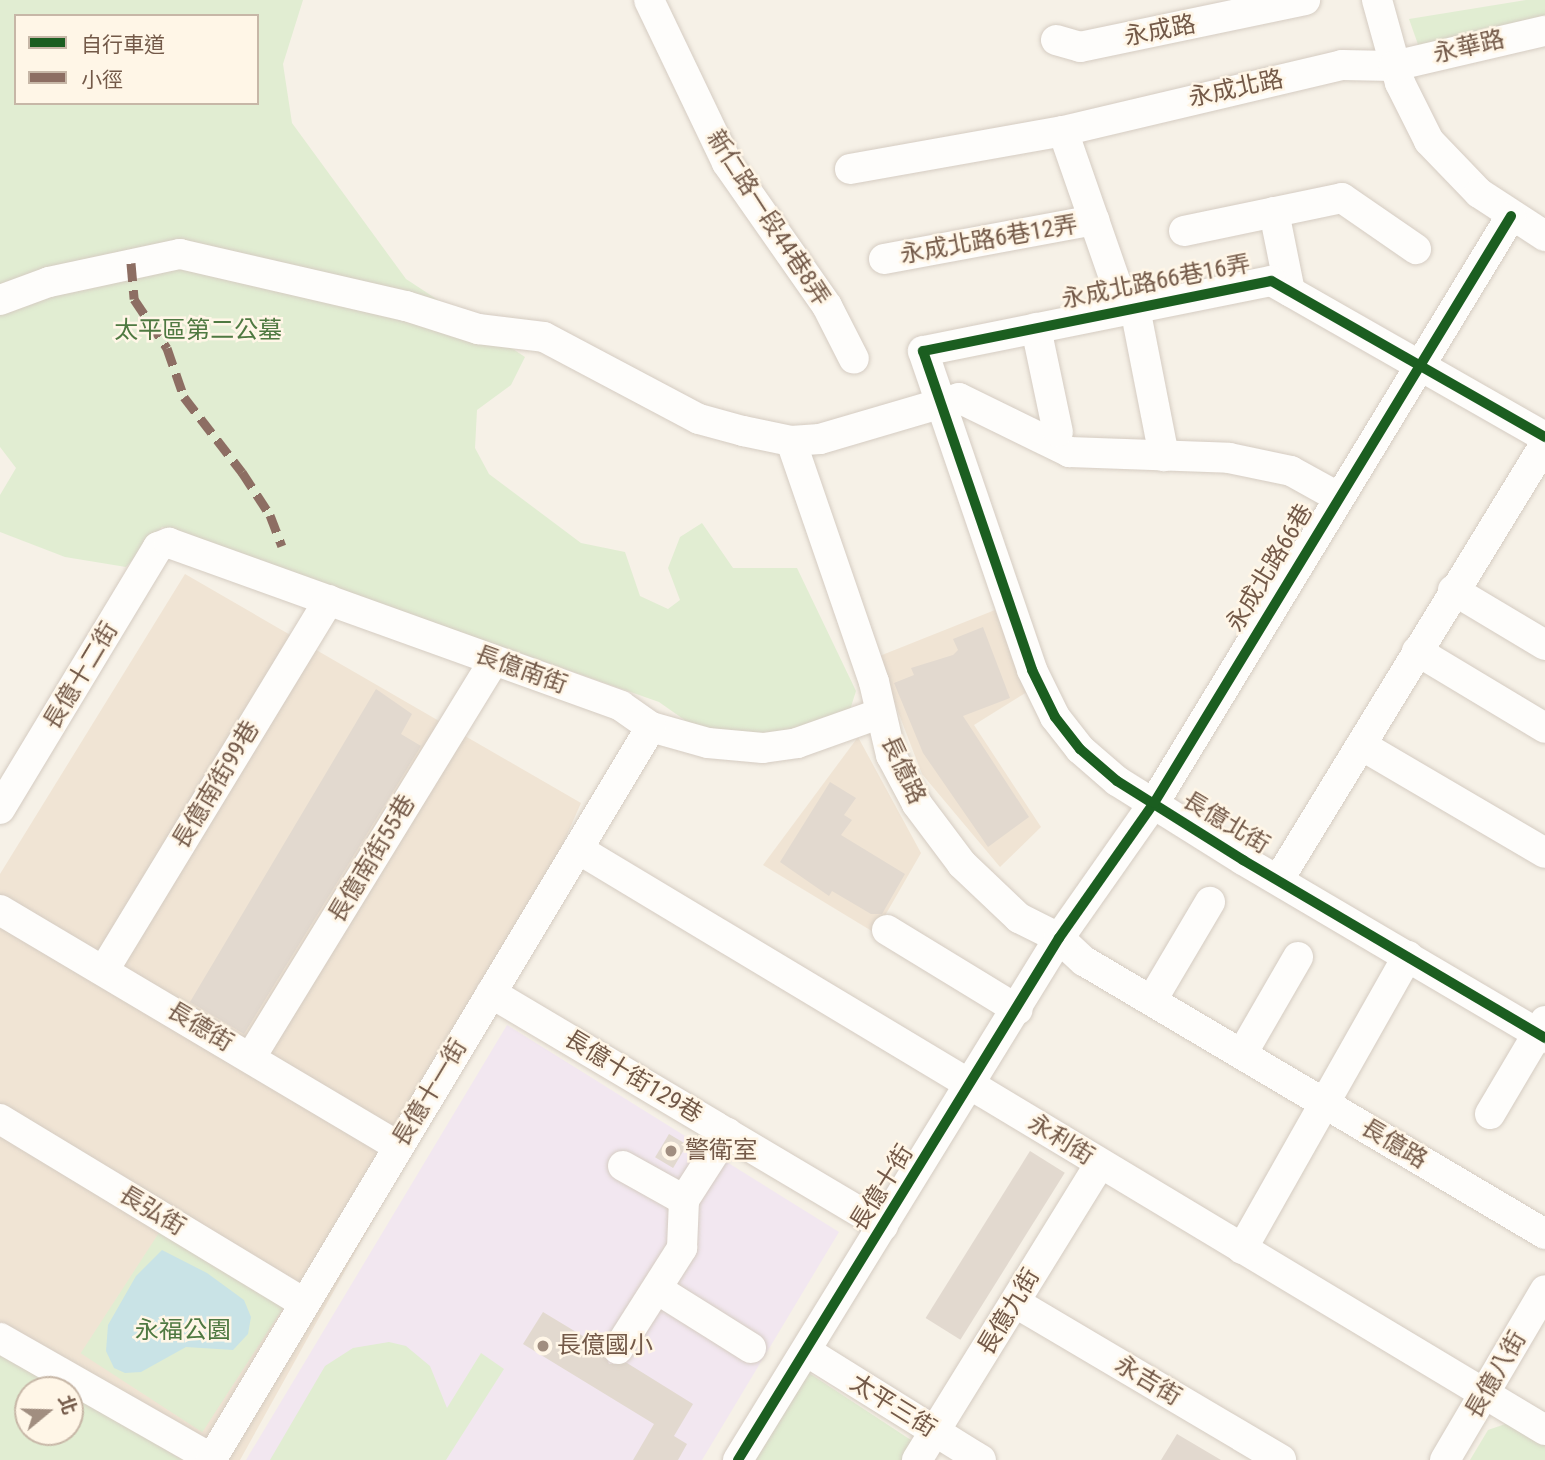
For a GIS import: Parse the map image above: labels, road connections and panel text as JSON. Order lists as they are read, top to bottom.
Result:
{
  "streets": {
    "street": [
      "永成路",
      "永華路",
      "永成北路",
      "新仁路一段44巷8弄",
      "永成北路6巷12弄",
      "永成北路66巷16弄",
      "永成北路66巷",
      "長億南街",
      "長億十二街",
      "長億路",
      "長億南街99巷",
      "長億北街",
      "長億南街55巷",
      "長德街",
      "長億十街129巷",
      "長億十一街",
      "永利街",
      "長億十街",
      "長弘街",
      "長億九街",
      "長億八街",
      "永吉街",
      "太平三街"
    ]
  },
  "crossings": [
    ["永華路", "永成北路"],
    ["永成北路66巷16弄", "永成北路66巷"],
    ["永成北路66巷16弄", "長億北街"],
    ["永成北路66巷", "長億路"],
    ["永成北路66巷", "長億北街"],
    ["永成北路66巷", "長億十街"],
    ["長億南街", "長億十二街"],
    ["長億南街", "長億路"],
    ["長億南街", "長億南街99巷"],
    ["長億南街", "長億南街55巷"],
    ["長億南街", "長億十一街"],
    ["長億路", "長億十街"],
    ["長億南街99巷", "長德街"],
    ["長億南街55巷", "長德街"],
    ["長德街", "長億十一街"],
    ["長億十街129巷", "長億十一街"],
    ["長億十街129巷", "長億十街"],
    ["長億十一街", "永利街"],
    ["長億十一街", "長弘街"],
    ["永利街", "長億十街"],
    ["永利街", "長億九街"],
    ["永利街", "長億八街"],
    ["長億十街", "太平三街"],
    ["長億九街", "永吉街"],
    ["長億九街", "太平三街"]
  ],
  "parks": ["太平區第二公墓", "永福公園"],
  "places": ["警衛室", "長億國小"],
  "legend": ["自行車道", "小徑"],
  "north": "right"
}
